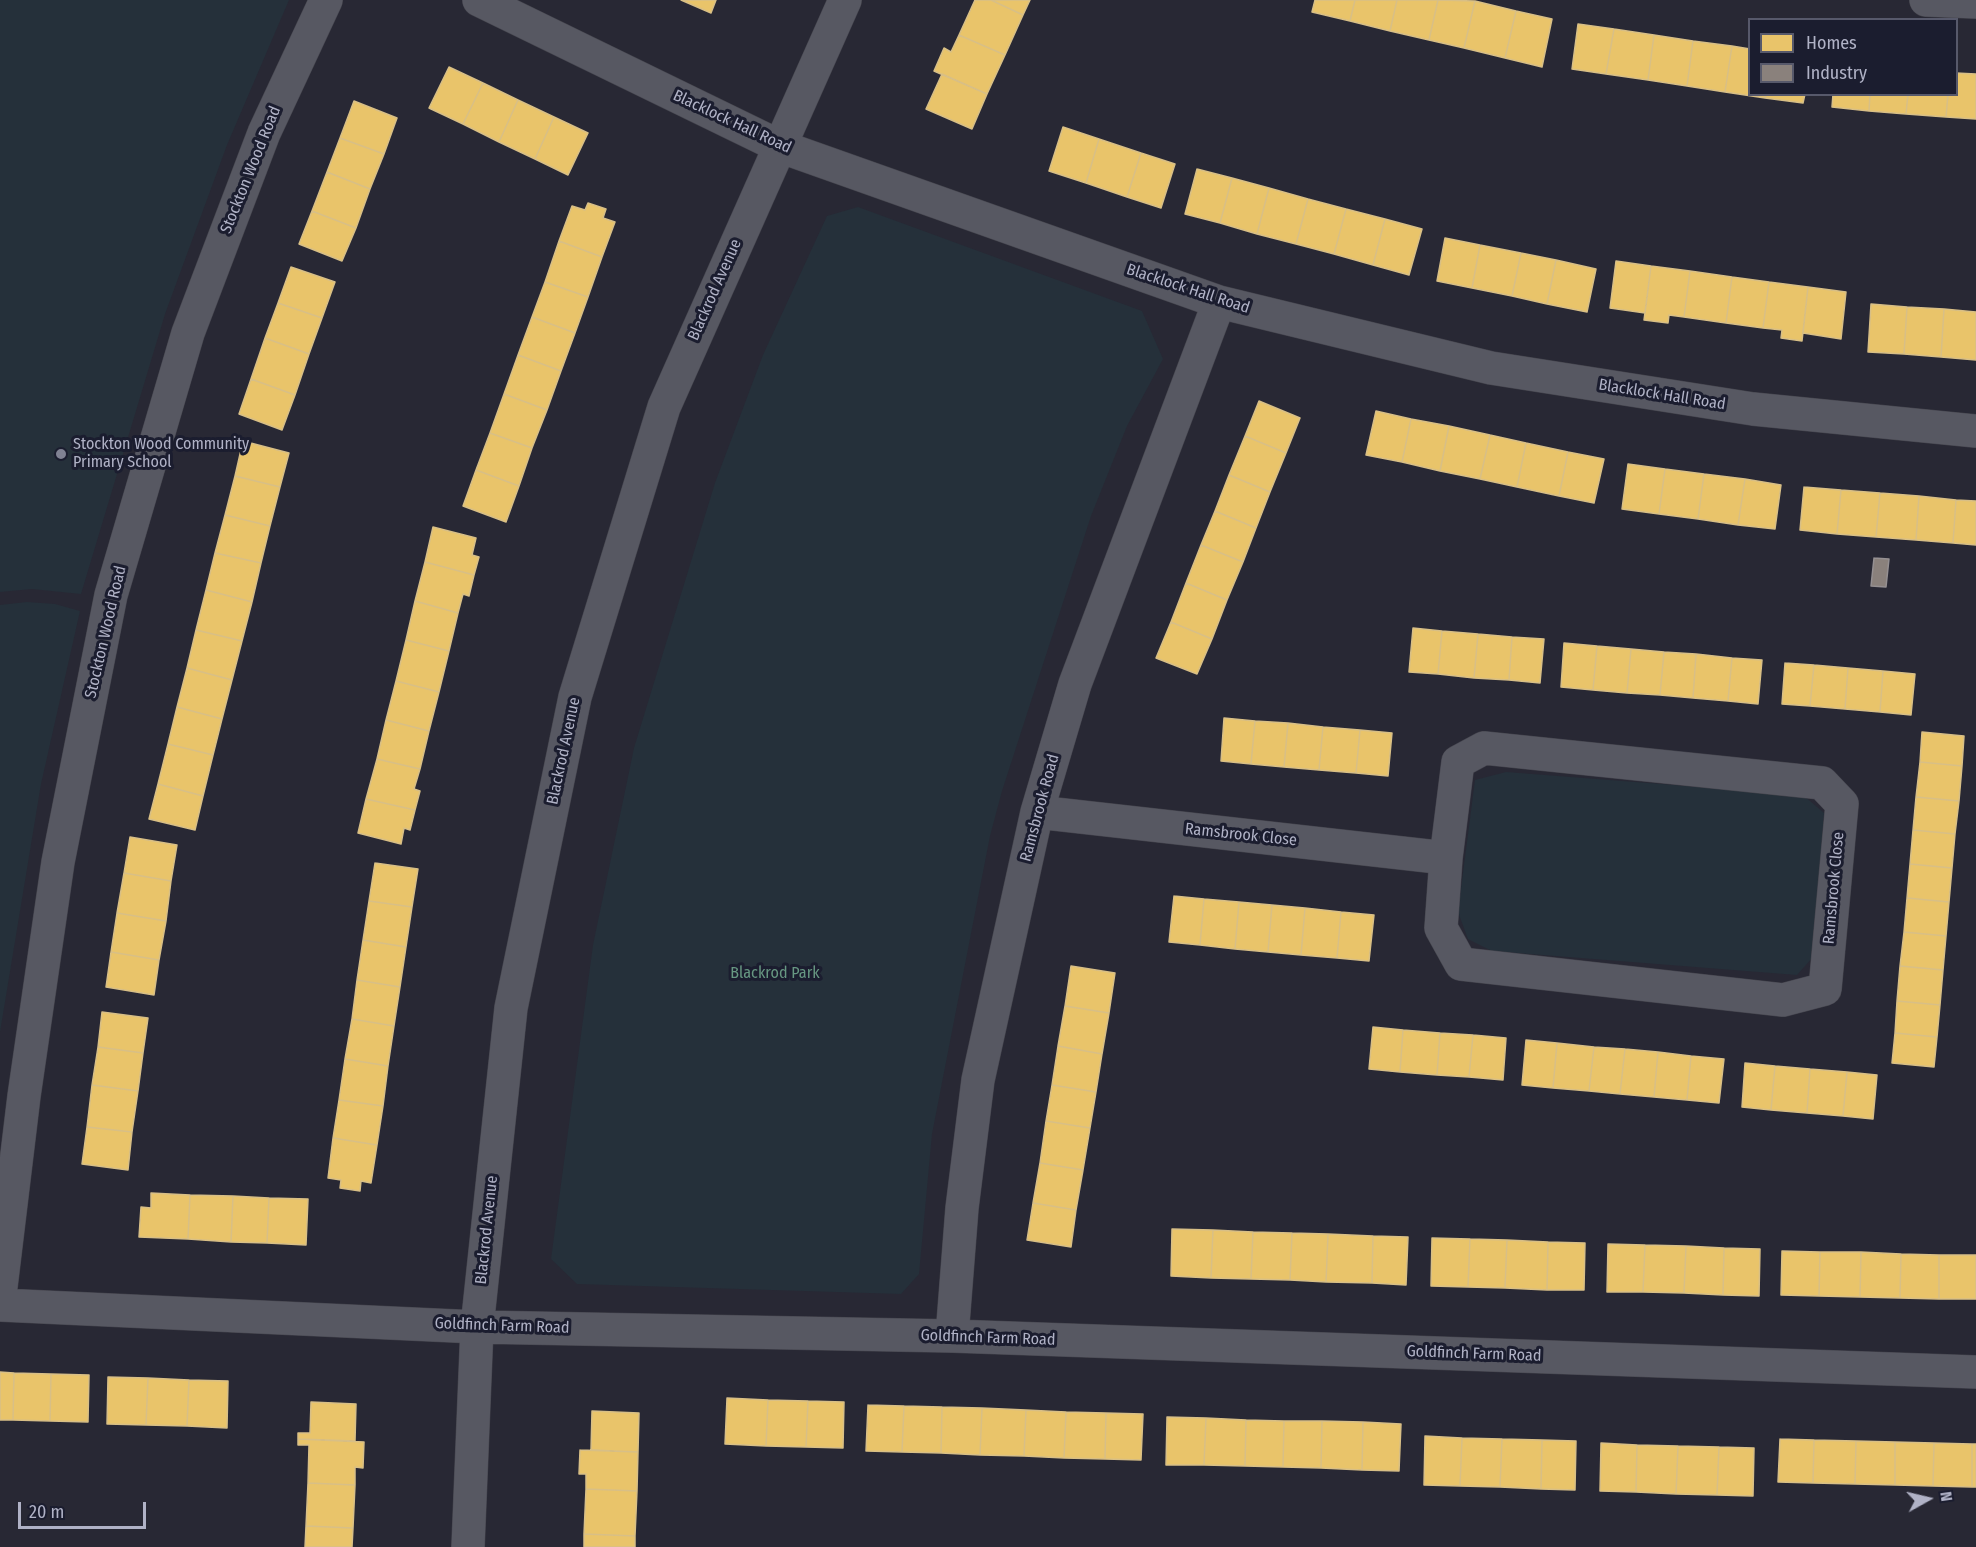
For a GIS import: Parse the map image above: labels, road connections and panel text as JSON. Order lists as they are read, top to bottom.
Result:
{
  "streets": {
    "street": [
      "Blacklock Hall Road",
      "Stockton Wood Road",
      "Blackrod Avenue",
      "Ramsbrook Road",
      "Ramsbrook Close",
      "Goldfinch Farm Road"
    ]
  },
  "crossings": [
    ["Blacklock Hall Road", "Blackrod Avenue"],
    ["Blacklock Hall Road", "Ramsbrook Road"],
    ["Blackrod Avenue", "Goldfinch Farm Road"],
    ["Ramsbrook Road", "Ramsbrook Close"],
    ["Ramsbrook Road", "Goldfinch Farm Road"]
  ],
  "parks": ["Blackrod Park"],
  "places": ["Stockton Wood Community Primary School"],
  "legend": ["Homes", "Industry"],
  "scale_bar": "20 m",
  "north": "right"
}
